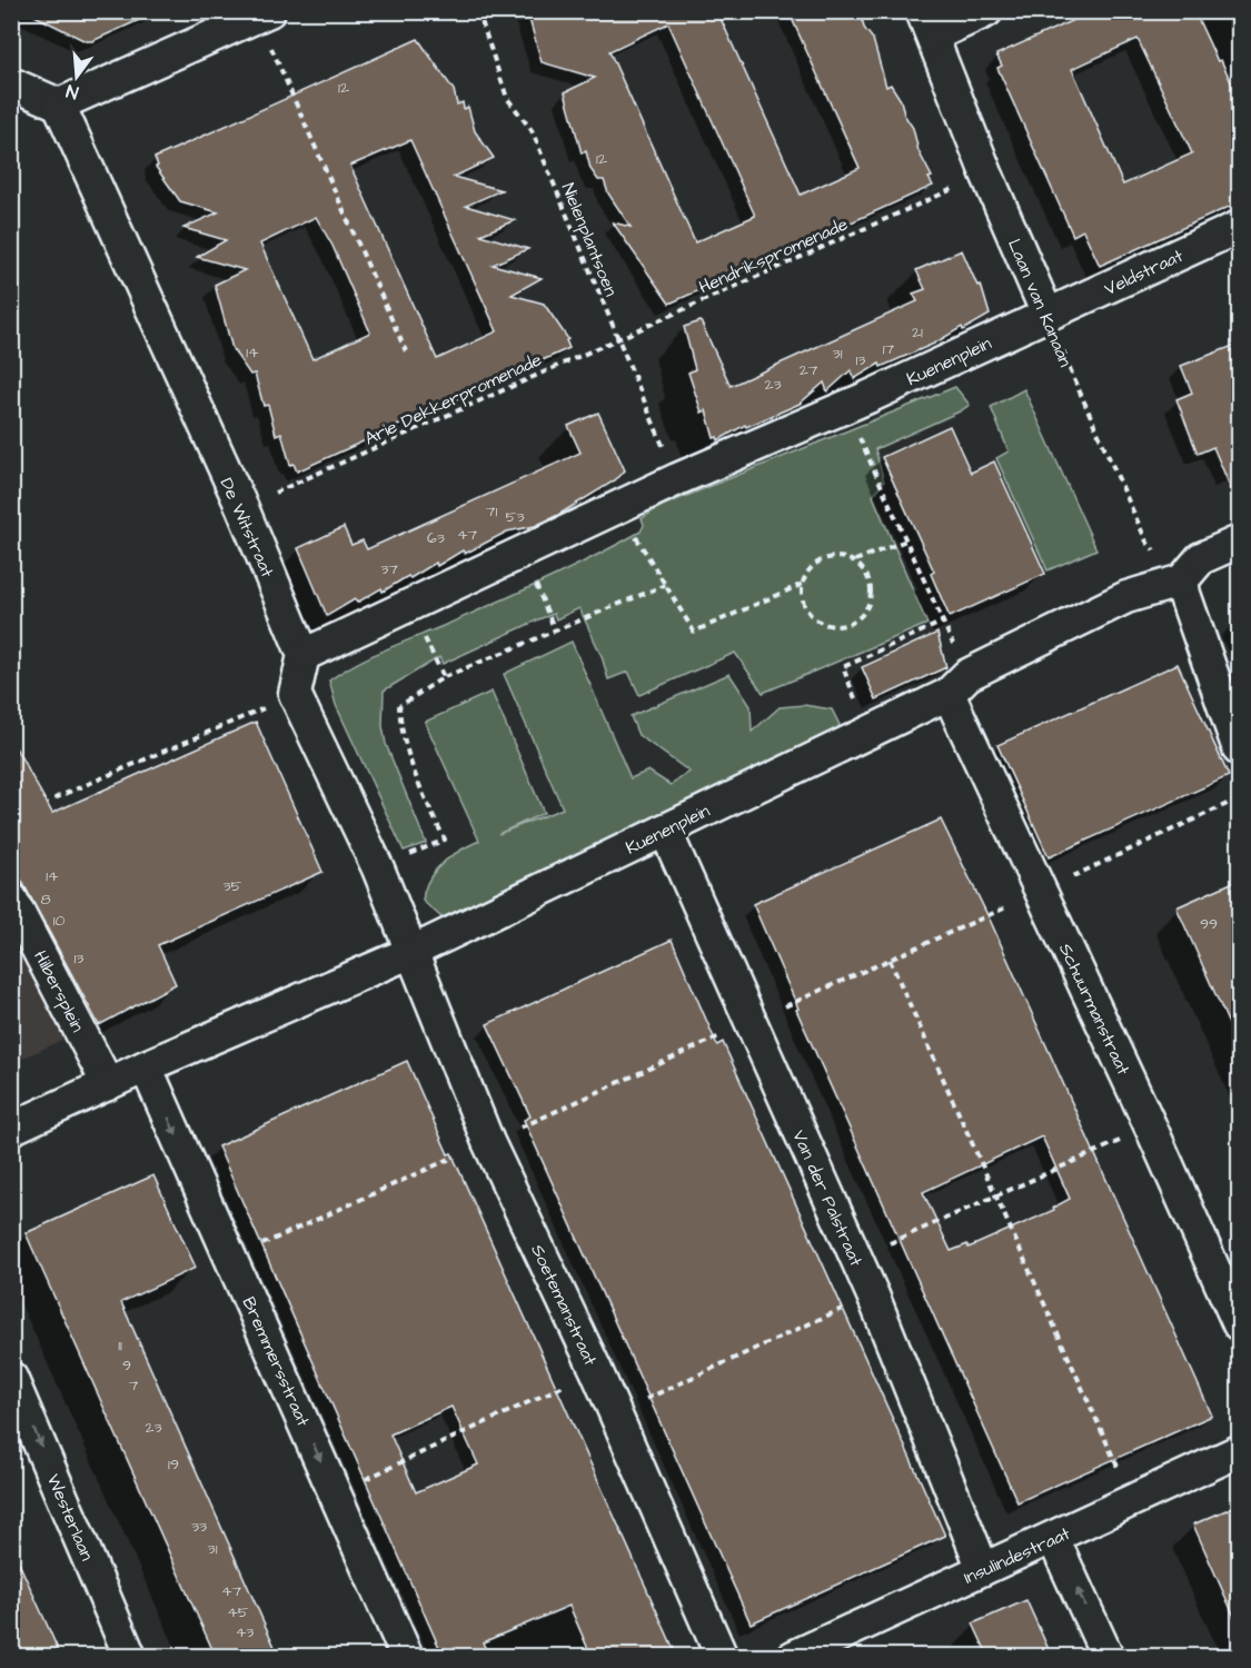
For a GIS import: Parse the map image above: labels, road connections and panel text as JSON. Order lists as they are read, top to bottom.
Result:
{
  "streets": {
    "street": [
      "Veldstraat",
      "Laan van Kanaän",
      "Kuenenplein",
      "De Witstraat",
      "Hilbersplein",
      "Schuurmanstraat",
      "Van der Palstraat",
      "Soetemanstraat",
      "Bremmersstraat",
      "Westerlaan",
      "Insulindestraat"
    ],
    "path": ["Nielenplantsoen", "Hendrikspromenade", "Arie Dekkerpromenade"]
  },
  "crossings": [
    ["Nielenplantsoen", "Hendrikspromenade"],
    ["Nielenplantsoen", "Kuenenplein"],
    ["Nielenplantsoen", "Arie Dekkerpromenade"],
    ["Hendrikspromenade", "Arie Dekkerpromenade"],
    ["Veldstraat", "Laan van Kanaän"],
    ["Veldstraat", "Kuenenplein"],
    ["Laan van Kanaän", "Kuenenplein"],
    ["Kuenenplein", "De Witstraat"],
    ["Kuenenplein", "Schuurmanstraat"],
    ["Kuenenplein", "Van der Palstraat"],
    ["Kuenenplein", "Soetemanstraat"],
    ["Kuenenplein", "Bremmersstraat"],
    ["Van der Palstraat", "Insulindestraat"]
  ],
  "one_way": ["Bremmersstraat", "Westerlaan"],
  "house_numbers": [
    "12",
    "12",
    "21",
    "17",
    "14",
    "31",
    "13",
    "27",
    "23",
    "71",
    "53",
    "47",
    "63",
    "37",
    "14",
    "35",
    "8",
    "10",
    "99",
    "13",
    "11",
    "9",
    "7",
    "23",
    "19",
    "33",
    "31",
    "47",
    "45",
    "43"
  ],
  "north": "bottom"
}
